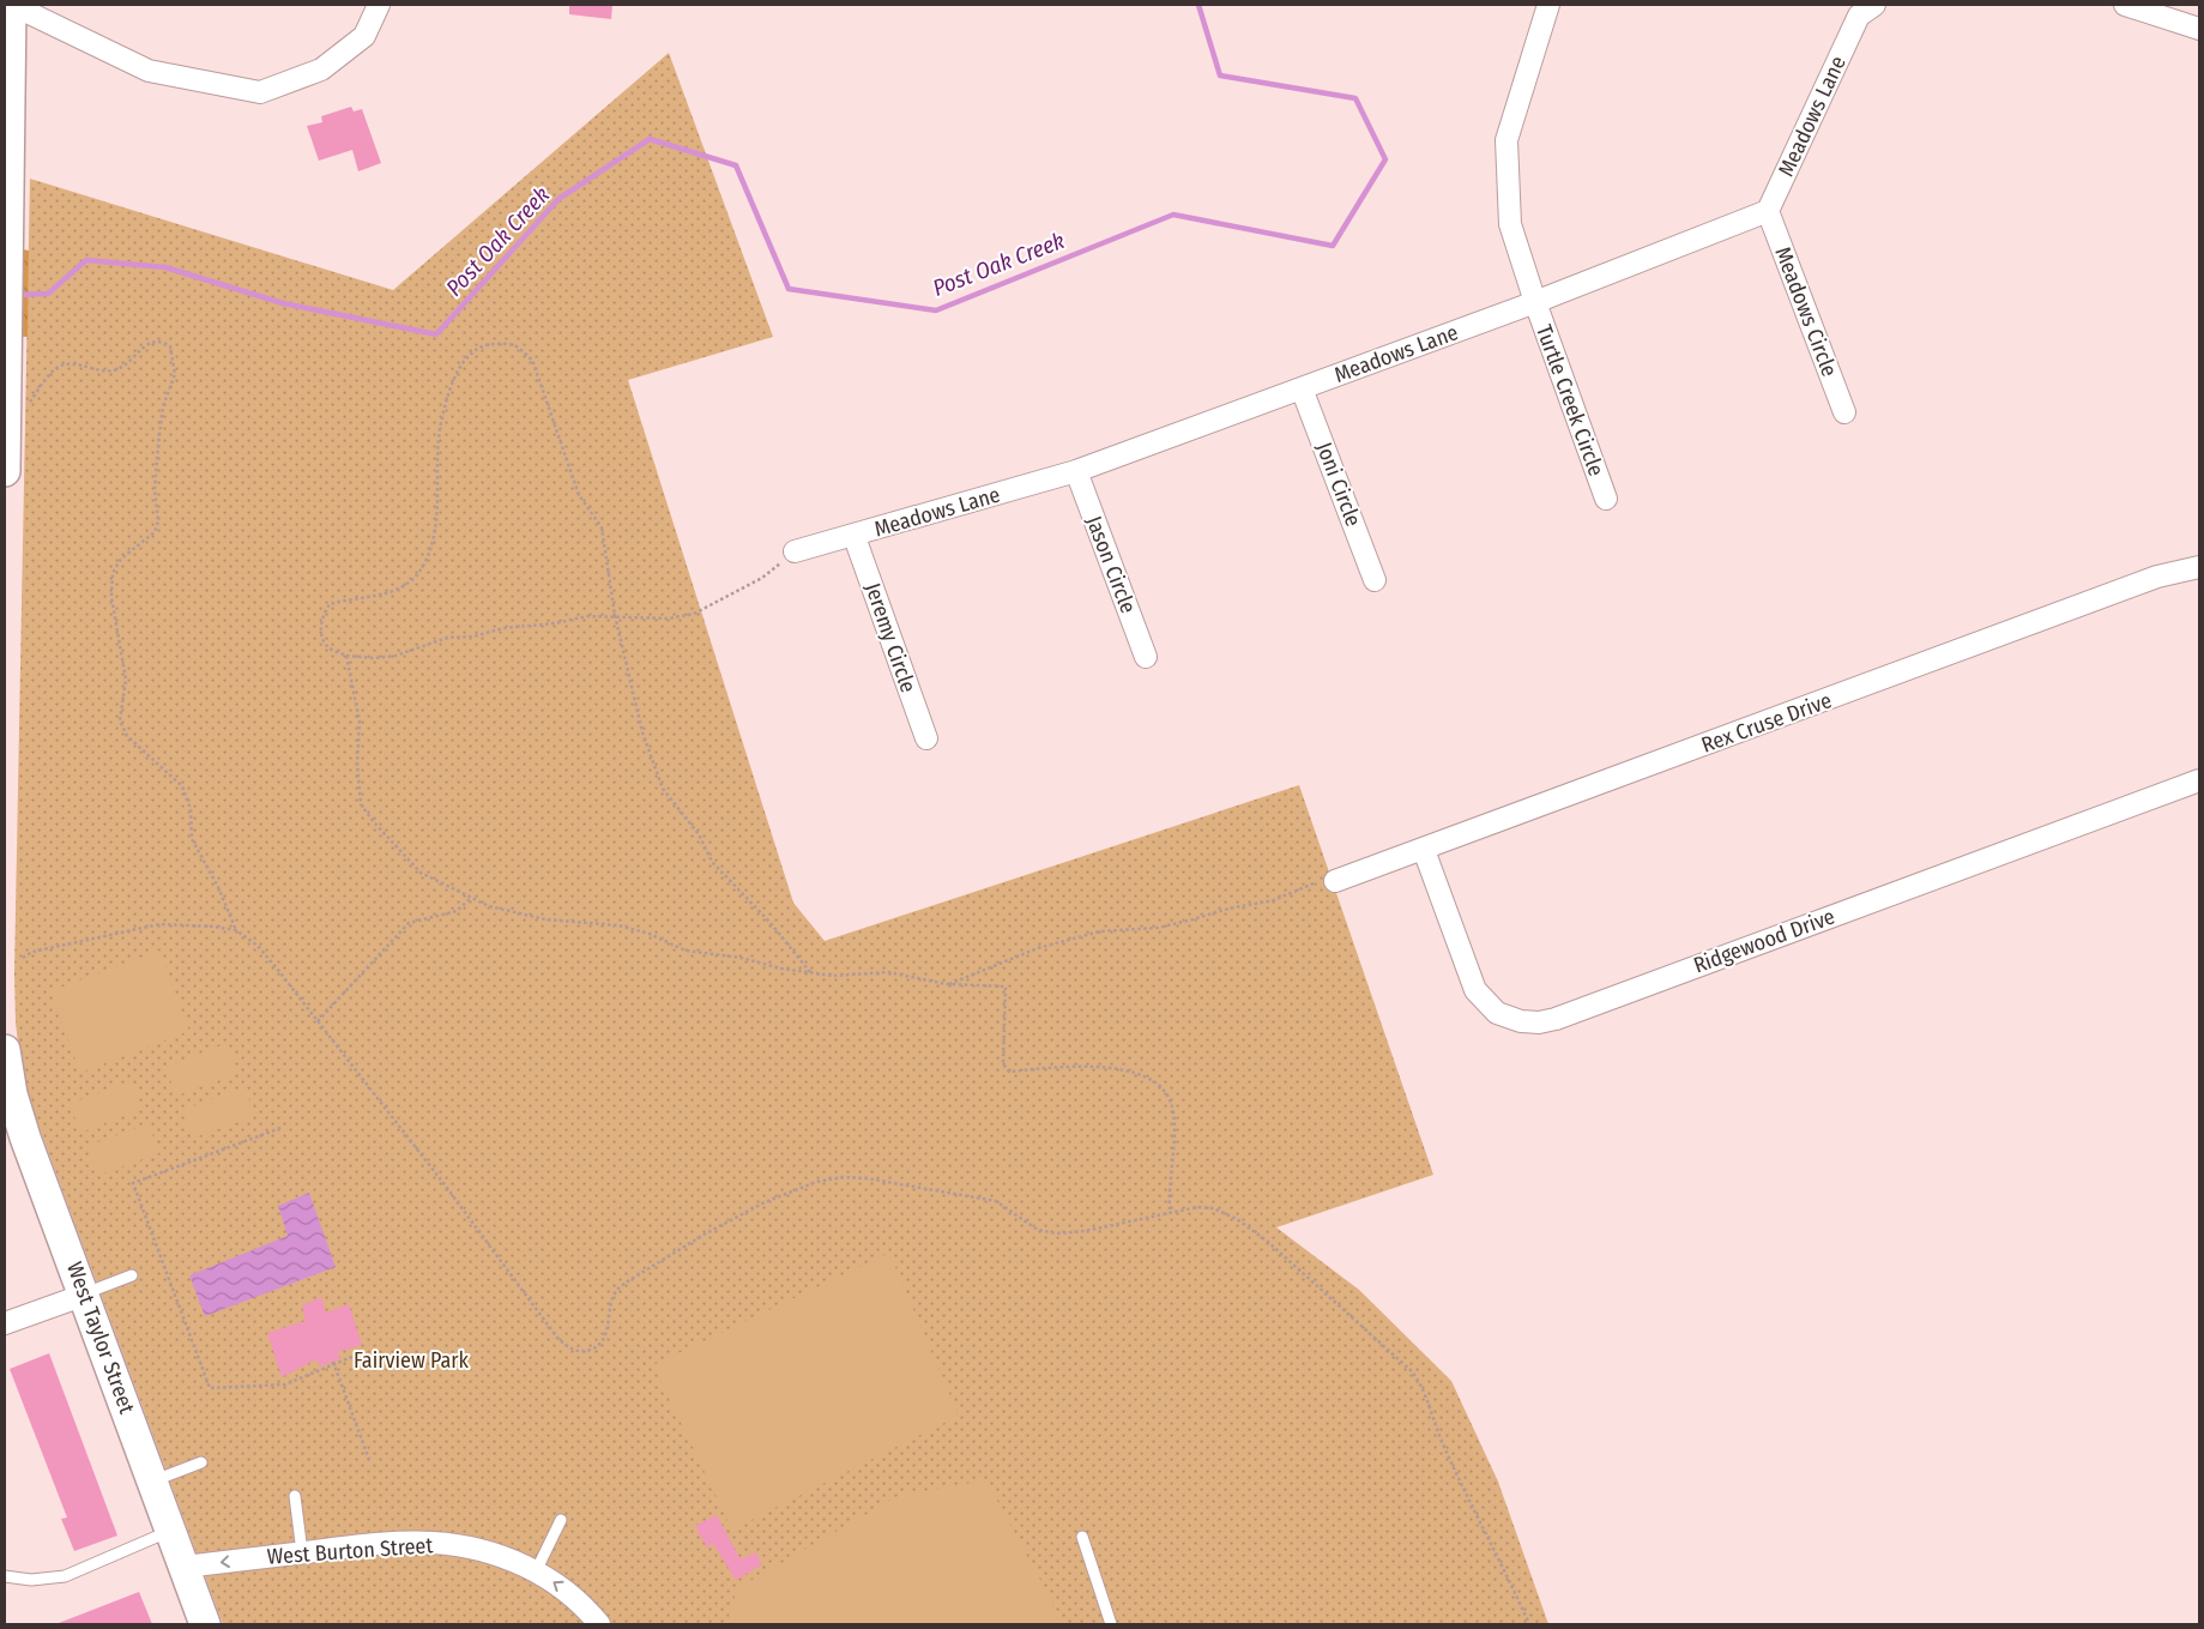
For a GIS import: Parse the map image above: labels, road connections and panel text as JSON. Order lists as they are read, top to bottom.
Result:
{
  "streets": {
    "main road": ["West Taylor Street"],
    "street": [
      "Meadows Lane",
      "Meadows Circle",
      "Turtle Creek Circle",
      "Joni Circle",
      "Jason Circle",
      "Jeremy Circle",
      "Rex Cruse Drive",
      "Ridgewood Drive",
      "West Burton Street"
    ]
  },
  "crossings": [
    ["Meadows Lane", "Meadows Circle"],
    ["Meadows Lane", "Turtle Creek Circle"],
    ["Meadows Lane", "Joni Circle"],
    ["Meadows Lane", "Jason Circle"],
    ["Meadows Lane", "Jeremy Circle"],
    ["Rex Cruse Drive", "Ridgewood Drive"],
    ["West Taylor Street", "West Burton Street"]
  ],
  "one_way": ["West Burton Street"],
  "water": ["Post Oak Creek"],
  "parks": ["Fairview Park"]
}
